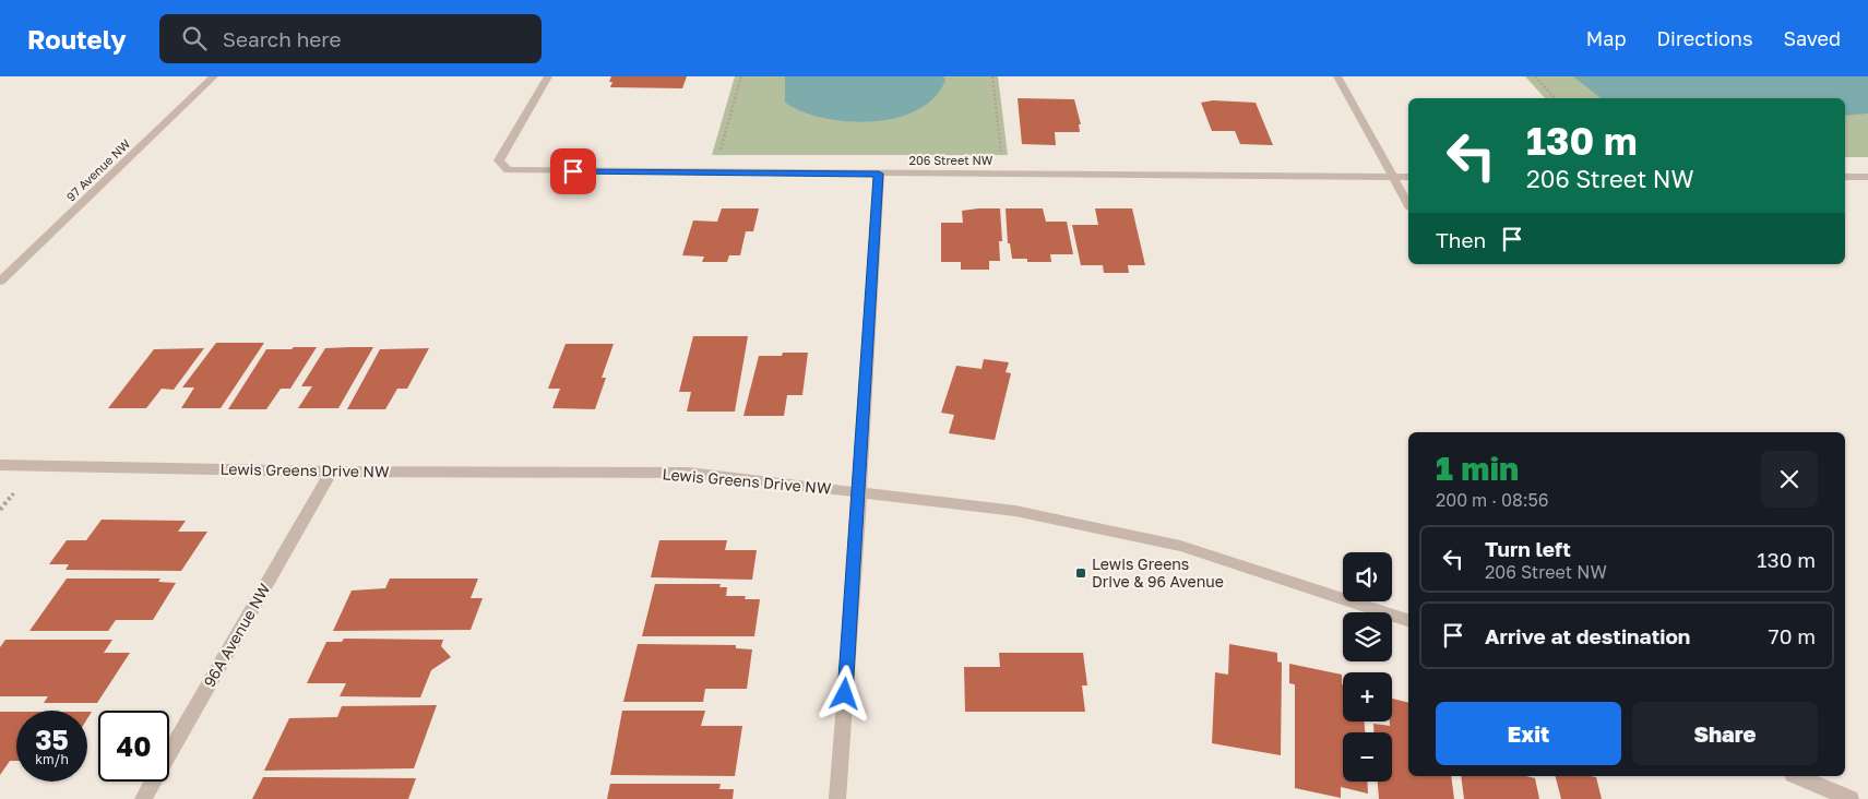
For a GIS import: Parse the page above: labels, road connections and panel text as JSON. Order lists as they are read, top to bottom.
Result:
{
  "streets": {
    "street": [
      "206 Street NW",
      "97 Avenue NW",
      "Lewis Greens Drive NW",
      "96A Avenue NW"
    ]
  },
  "crossings": [
    ["Lewis Greens Drive NW", "96A Avenue NW"]
  ],
  "places": {
    "transit": ["Lewis Greens Drive & 96 Avenue"]
  },
  "page": {
    "header": "Routely",
    "search": "Search here",
    "nav": ["Map", "Directions", "Saved"],
    "turn": ["130 m", "206 Street NW"],
    "then": "Then",
    "heading": ["1 min", "200 m · 08:56"],
    "list": [
      {
        "name": "Turn left",
        "note": "206 Street NW",
        "value": "130 m"
      },
      {
        "name": "Arrive at destination",
        "value": "70 m"
      }
    ],
    "map_buttons": ["+", "−"],
    "buttons": ["Exit", "Share"],
    "speed": "35 km/h",
    "limit": "40"
  }
}
